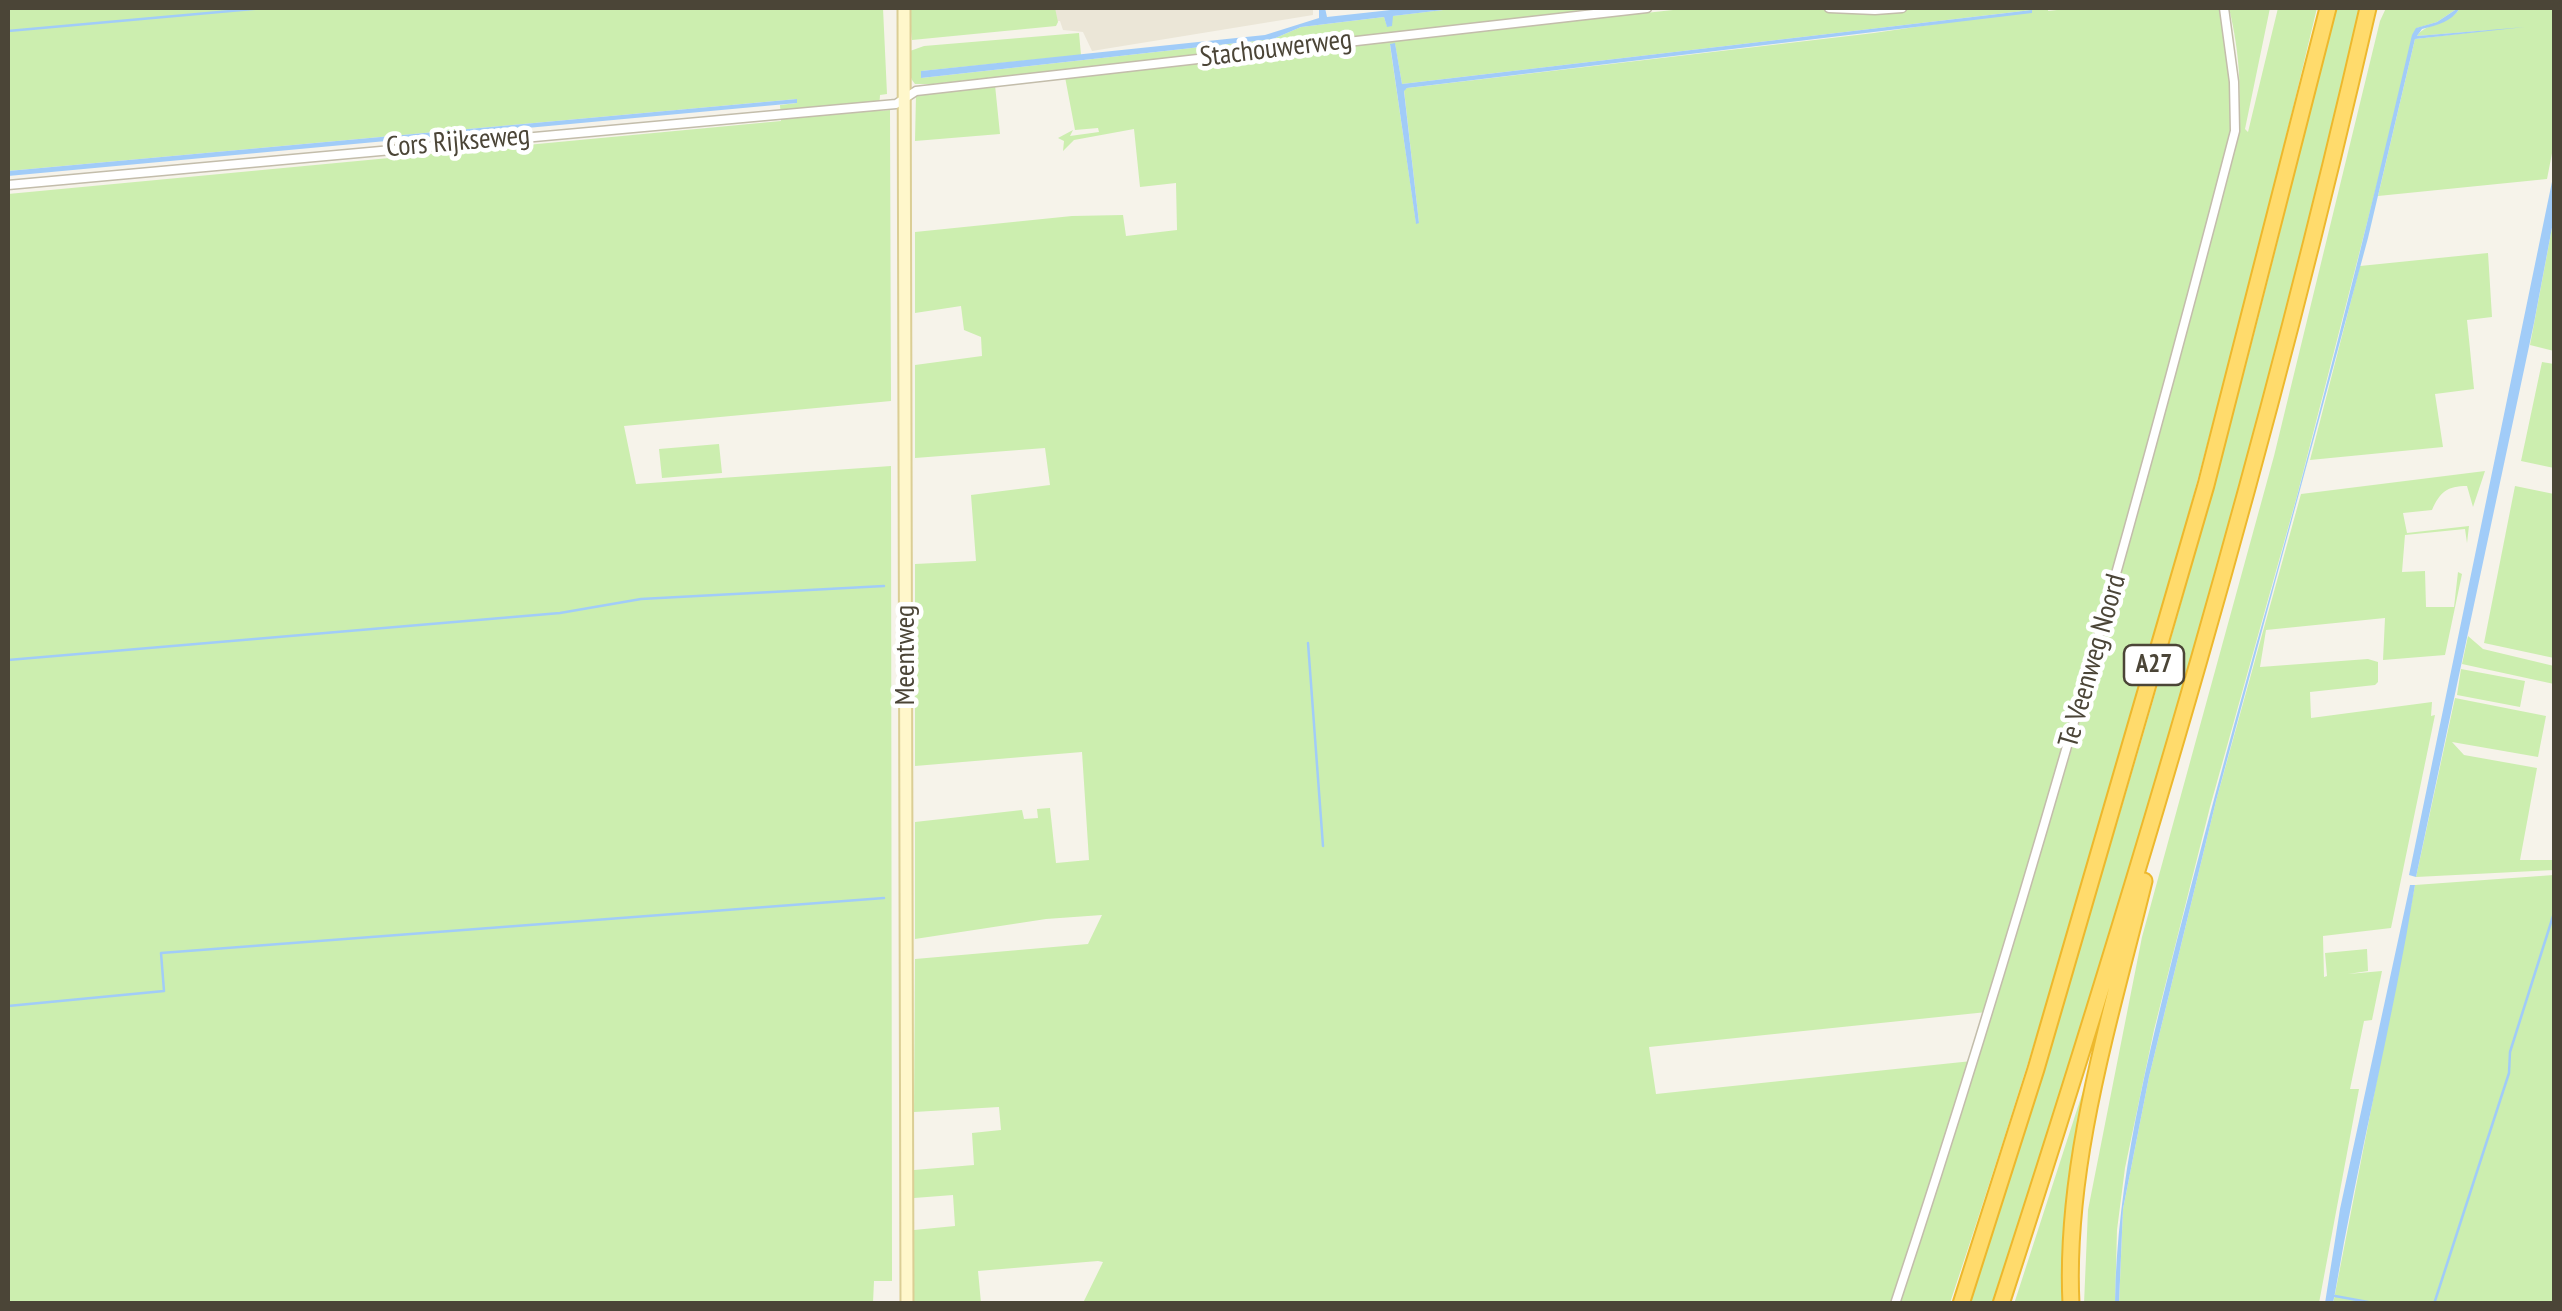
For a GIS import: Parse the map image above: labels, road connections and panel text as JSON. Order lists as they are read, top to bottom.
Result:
{
  "streets": {
    "highway": ["A27"],
    "street": [
      "Stachouwerweg",
      "Cors Rijkseweg",
      "Meentweg",
      "Te Veenweg Noord"
    ]
  },
  "crossings": [
    ["Stachouwerweg", "Cors Rijkseweg"],
    ["Stachouwerweg", "Meentweg"],
    ["Cors Rijkseweg", "Meentweg"]
  ]
}
